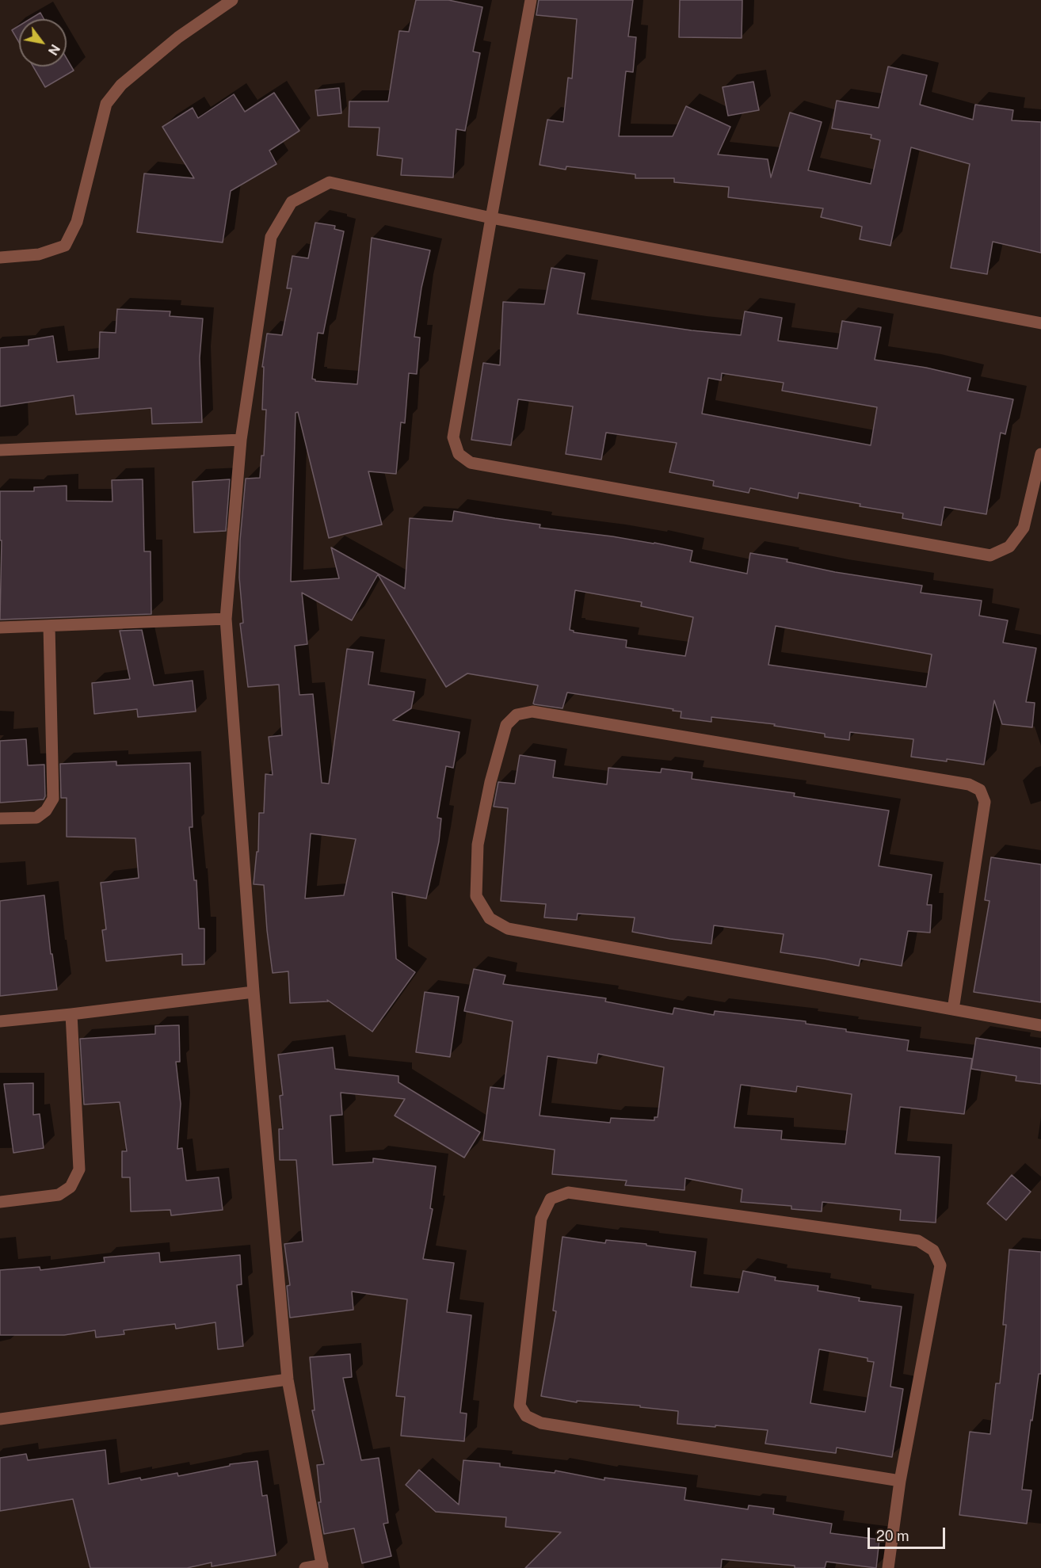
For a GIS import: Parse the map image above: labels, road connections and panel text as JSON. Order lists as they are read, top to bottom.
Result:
{
  "scale_bar": "20 m",
  "north": "bottom right"
}
